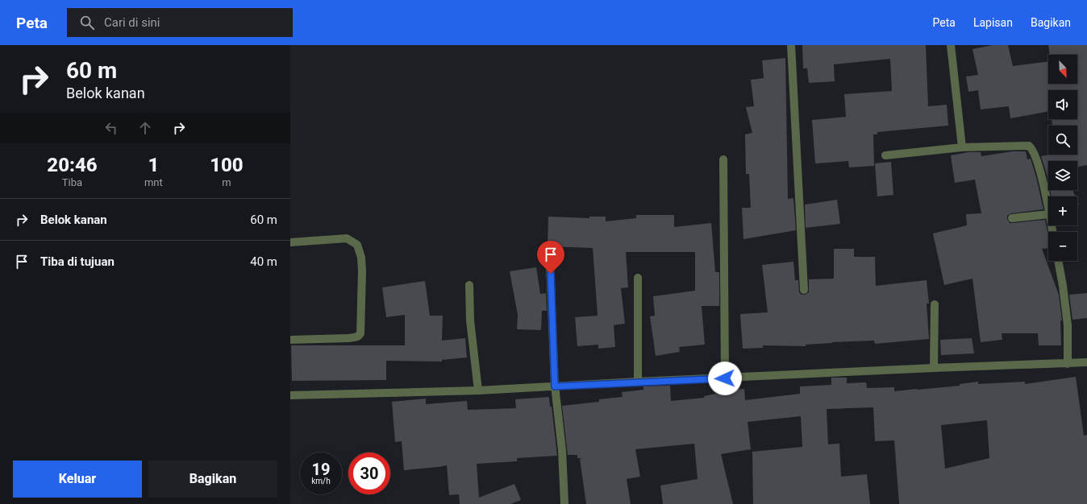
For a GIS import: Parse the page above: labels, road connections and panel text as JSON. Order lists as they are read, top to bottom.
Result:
{
  "north": "bottom right",
  "page": {
    "header": "Peta",
    "search": "Cari di sini",
    "nav": ["Peta", "Lapisan", "Bagikan"],
    "turn": ["60 m", "Belok kanan"],
    "map_buttons": ["+", "−"],
    "eta": [
      "20:46",
      "Tiba",
      "1",
      "mnt",
      "100",
      "m"
    ],
    "list": [
      {
        "name": "Belok kanan",
        "value": "60 m"
      },
      {
        "name": "Tiba di tujuan",
        "value": "40 m"
      }
    ],
    "speed": "19 km/h",
    "limit": "30",
    "buttons": ["Keluar", "Bagikan"]
  }
}
